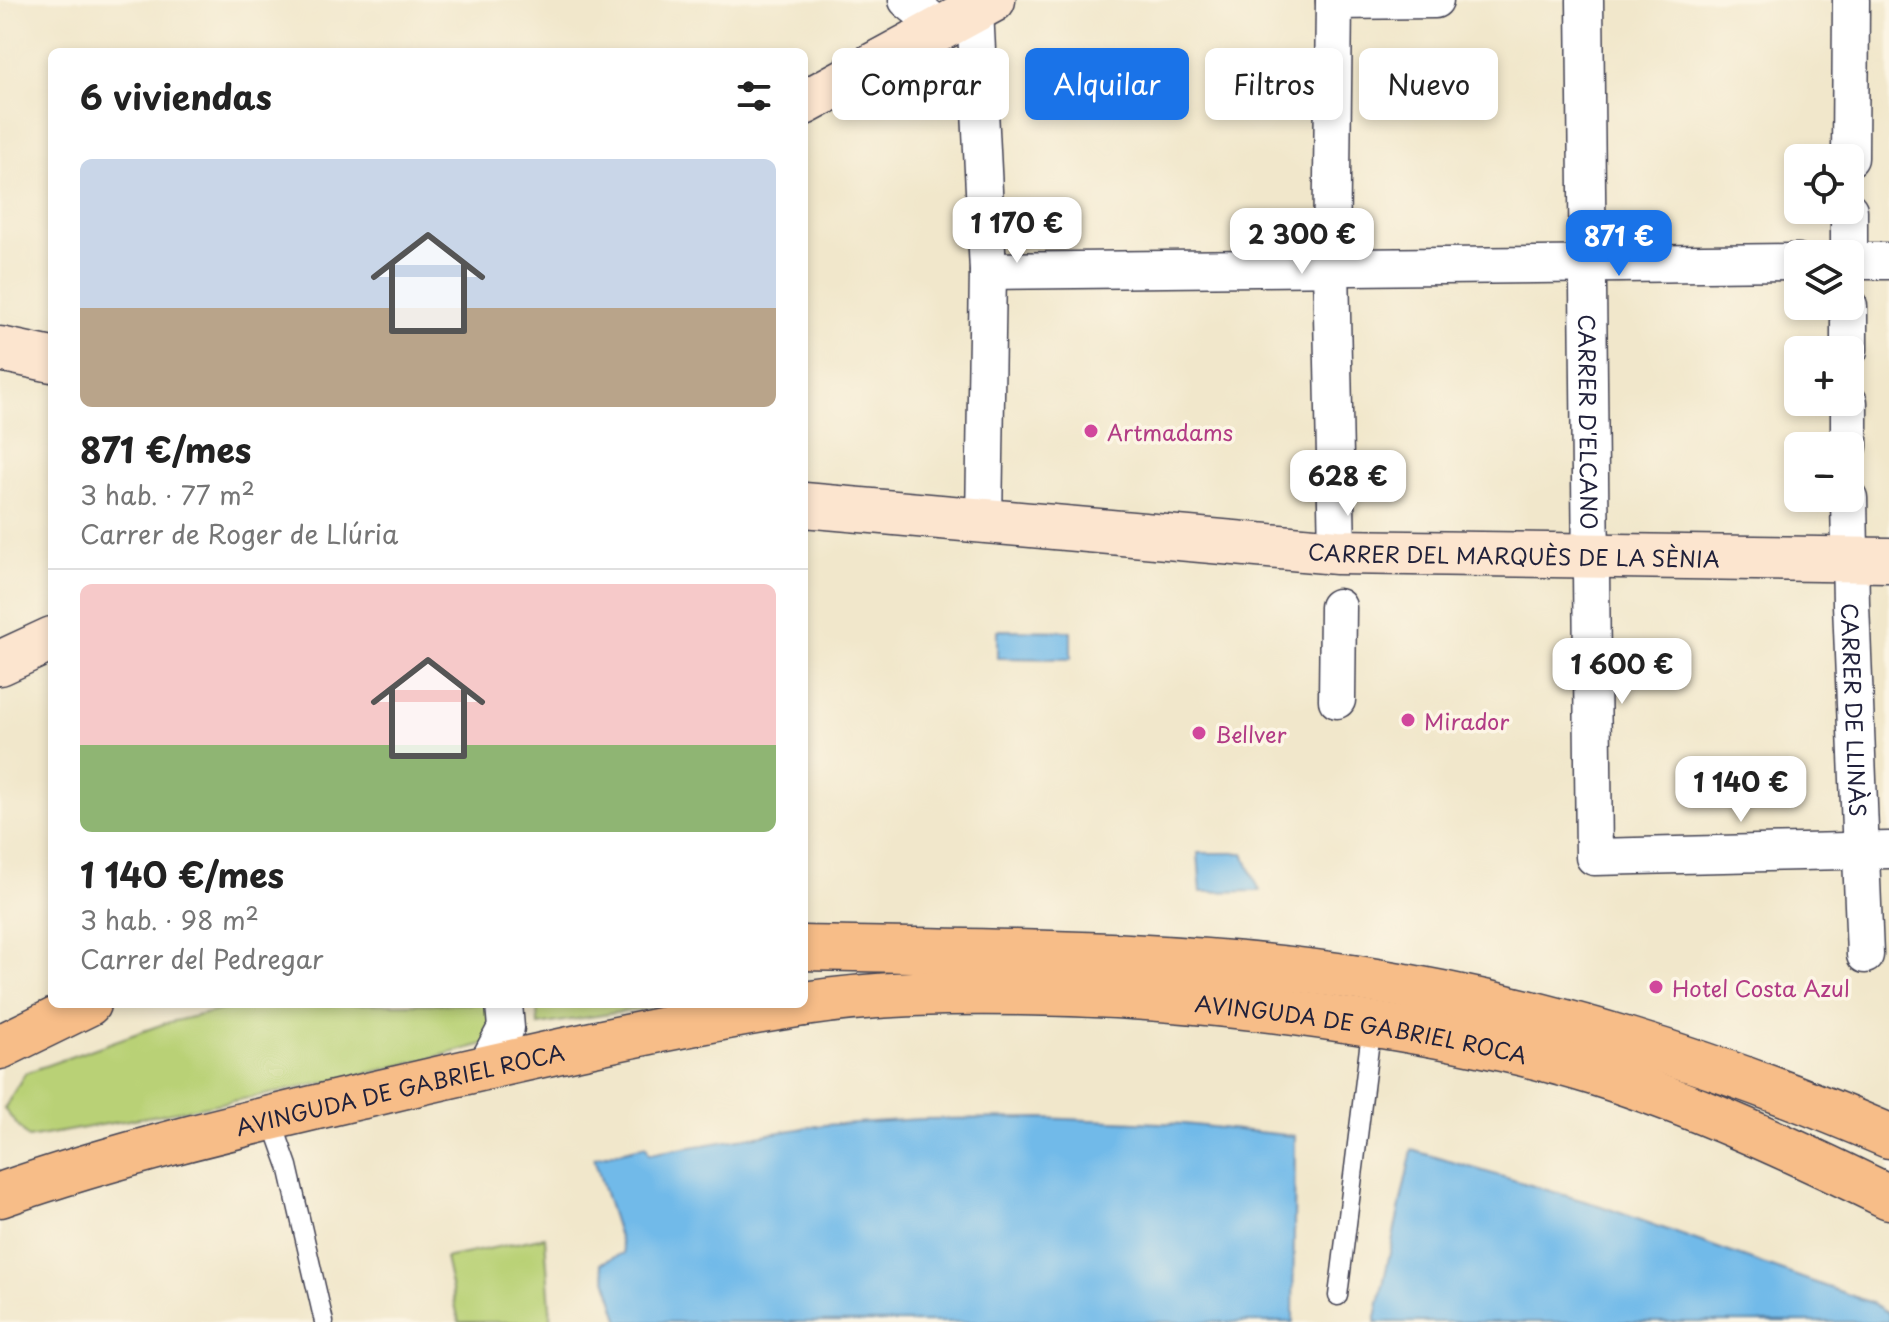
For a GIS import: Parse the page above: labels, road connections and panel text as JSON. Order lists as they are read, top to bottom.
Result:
{
  "streets": {
    "highway": ["AVINGUDA DE GABRIEL ROCA"],
    "street": ["CARRER D'ELCANO", "CARRER DEL MARQUÈS DE LA SÈNIA", "CARRER DE LLINÀS"]
  },
  "crossings": [
    ["CARRER D'ELCANO", "CARRER DEL MARQUÈS DE LA SÈNIA"],
    ["CARRER D'ELCANO", "CARRER DE LLINÀS"],
    ["CARRER DEL MARQUÈS DE LA SÈNIA", "CARRER DE LLINÀS"]
  ],
  "places": [
    "Artmadams",
    "Mirador",
    "Bellver",
    "Hotel Costa Azul"
  ],
  "page": {
    "chip": [
      "Comprar",
      "Alquilar",
      "Filtros",
      "Nuevo"
    ],
    "heading": "6 viviendas",
    "map_buttons": ["+", "−"],
    "list": [
      {
        "name": "871 €/mes",
        "note": "3 hab. · 77 m² · Carrer de Roger de Llúria"
      },
      {
        "name": "1 140 €/mes",
        "note": "3 hab. · 98 m² · Carrer del Pedregar"
      }
    ],
    "price": [
      "1 170 €",
      "2 300 €",
      "871 €",
      "628 €",
      "1 600 €",
      "1 140 €"
    ]
  }
}
